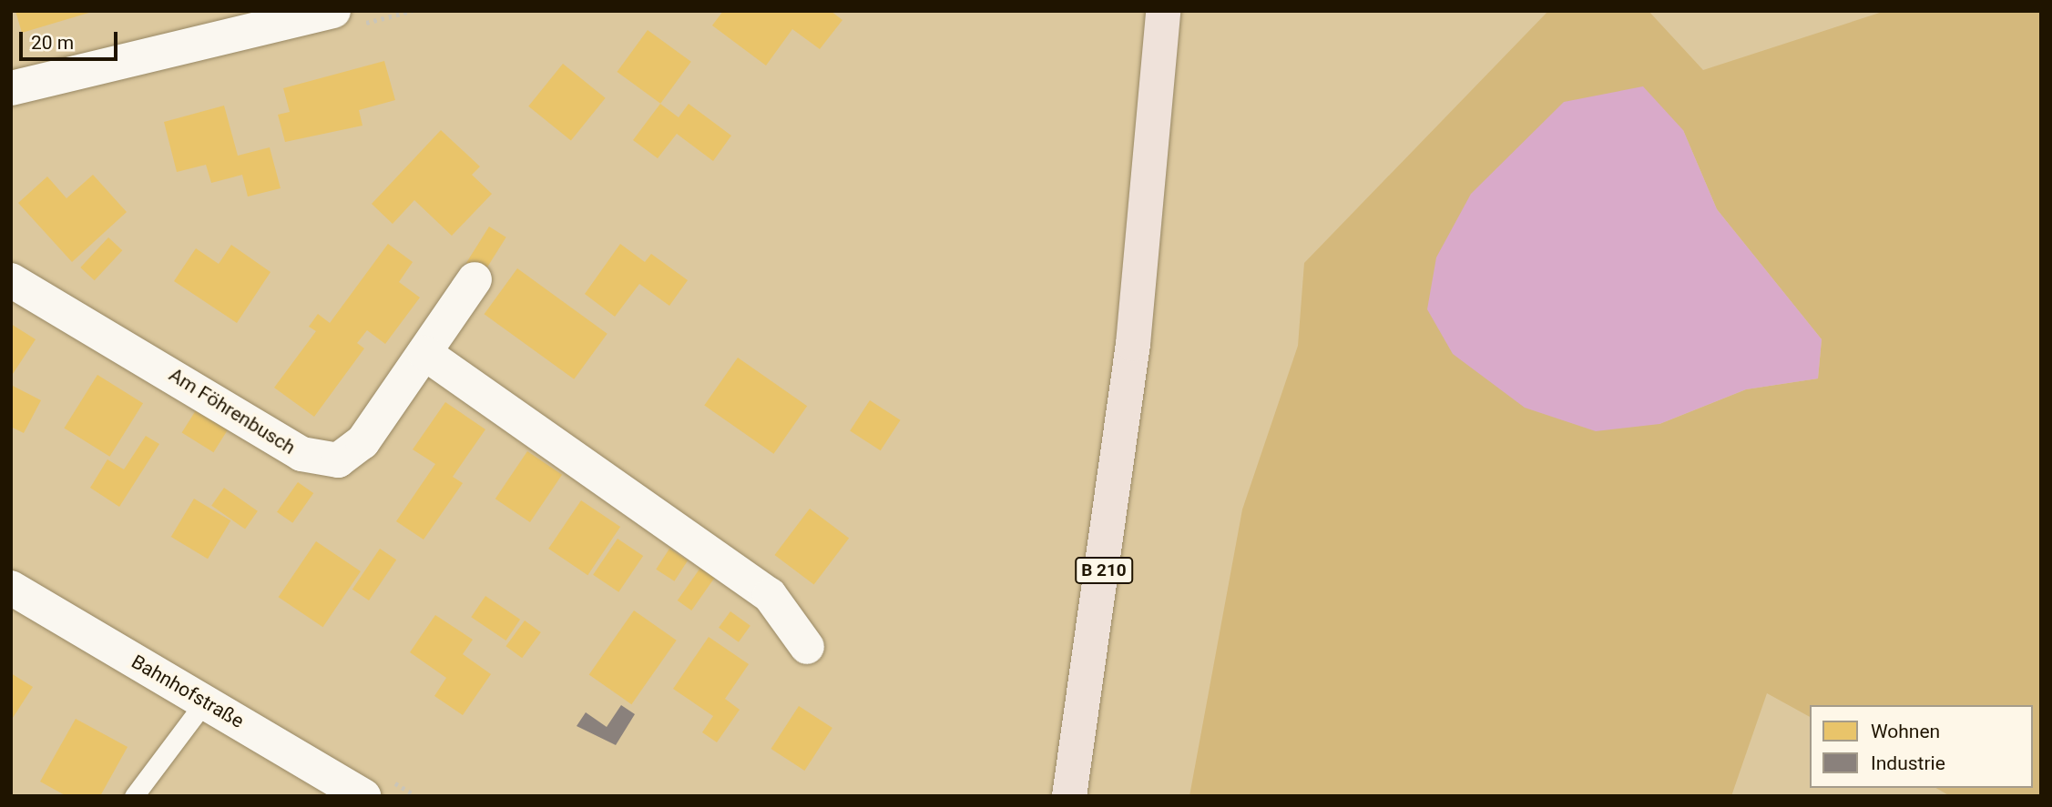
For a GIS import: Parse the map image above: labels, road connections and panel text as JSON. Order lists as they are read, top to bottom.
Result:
{
  "streets": {
    "highway": ["B 210"],
    "street": ["Am Föhrenbusch", "Bahnhofstraße"]
  },
  "legend": ["Wohnen", "Industrie"],
  "scale_bar": "20 m"
}
